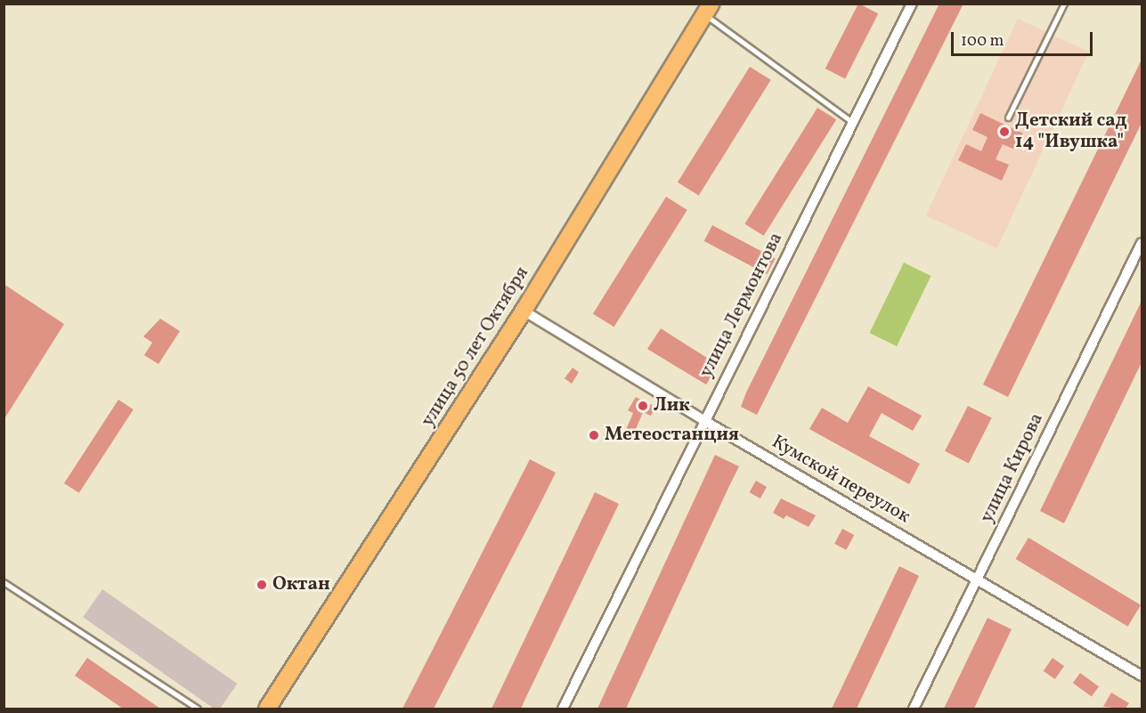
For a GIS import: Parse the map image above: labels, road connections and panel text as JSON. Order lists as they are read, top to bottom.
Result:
{
  "streets": {
    "highway": ["улица 50 лет Октября"],
    "street": ["улица Лермонтова", "улица Кирова", "Кумской переулок"]
  },
  "crossings": [
    ["улица Лермонтова", "Кумской переулок"],
    ["улица 50 лет Октября", "Кумской переулок"],
    ["улица Кирова", "Кумской переулок"]
  ],
  "places": [
    "Детский сад 14 \"Ивушка\"",
    "Лик",
    "Метеостанция",
    "Октан"
  ],
  "scale_bar": "100 m"
}
